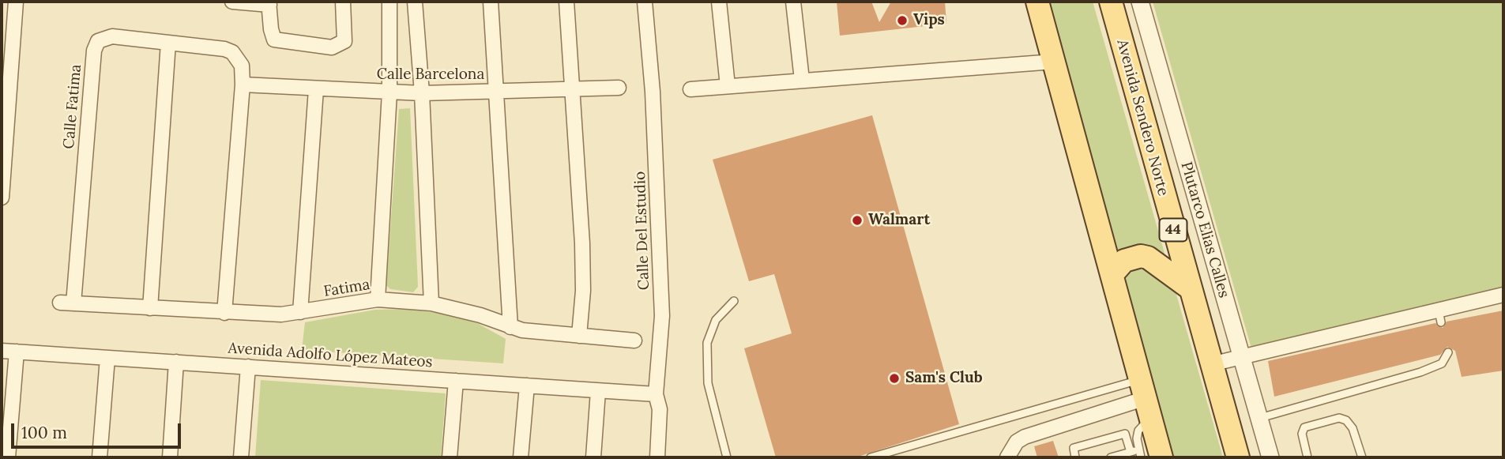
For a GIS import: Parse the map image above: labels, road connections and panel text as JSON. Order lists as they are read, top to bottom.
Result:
{
  "streets": {
    "main road": ["Avenida Sendero Norte", "44"],
    "street": [
      "Calle Barcelona",
      "Calle Fatima",
      "Plutarco Elias Calles",
      "Calle Del Estudio",
      "Fatima",
      "Avenida Adolfo López Mateos"
    ]
  },
  "crossings": [
    ["Calle Barcelona", "Calle Fatima"],
    ["Calle Fatima", "Fatima"],
    ["Calle Del Estudio", "Avenida Adolfo López Mateos"]
  ],
  "places": ["Vips", "Walmart", "Sam's Club"],
  "scale_bar": "100 m"
}
